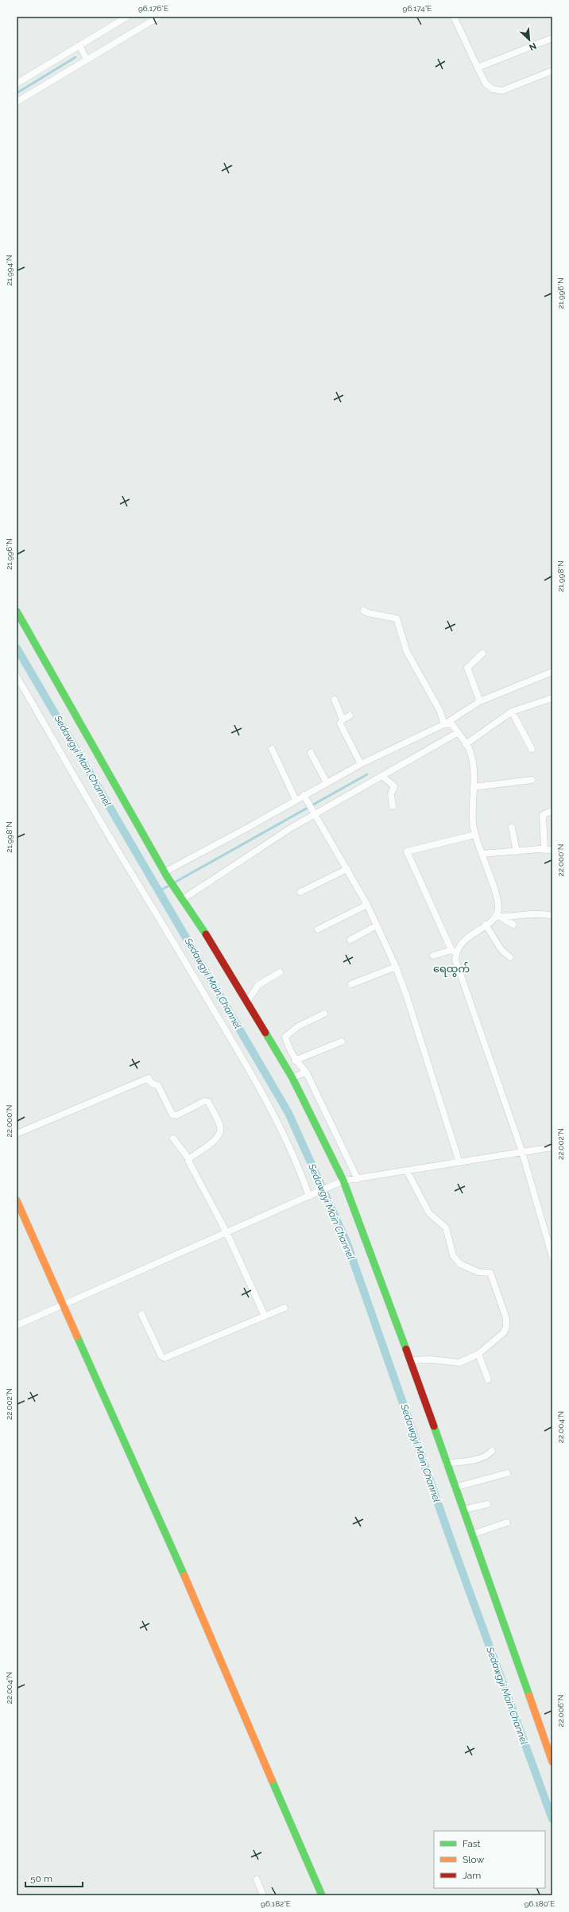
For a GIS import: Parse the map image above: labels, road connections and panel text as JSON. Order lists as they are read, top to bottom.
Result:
{
  "districts": ["ရေထွက်"],
  "water": ["Sedawgyi Main Channel"],
  "legend": ["Fast", "Slow", "Jam"],
  "scale_bar": "50 m",
  "north": "bottom right",
  "coordinates": [
    "96.176°E",
    "96.174°E",
    "21.994°N",
    "21.996°N",
    "21.998°N",
    "22.000°N",
    "22.002°N",
    "22.004°N",
    "22.006°N",
    "96.182°E",
    "96.180°E"
  ]
}
